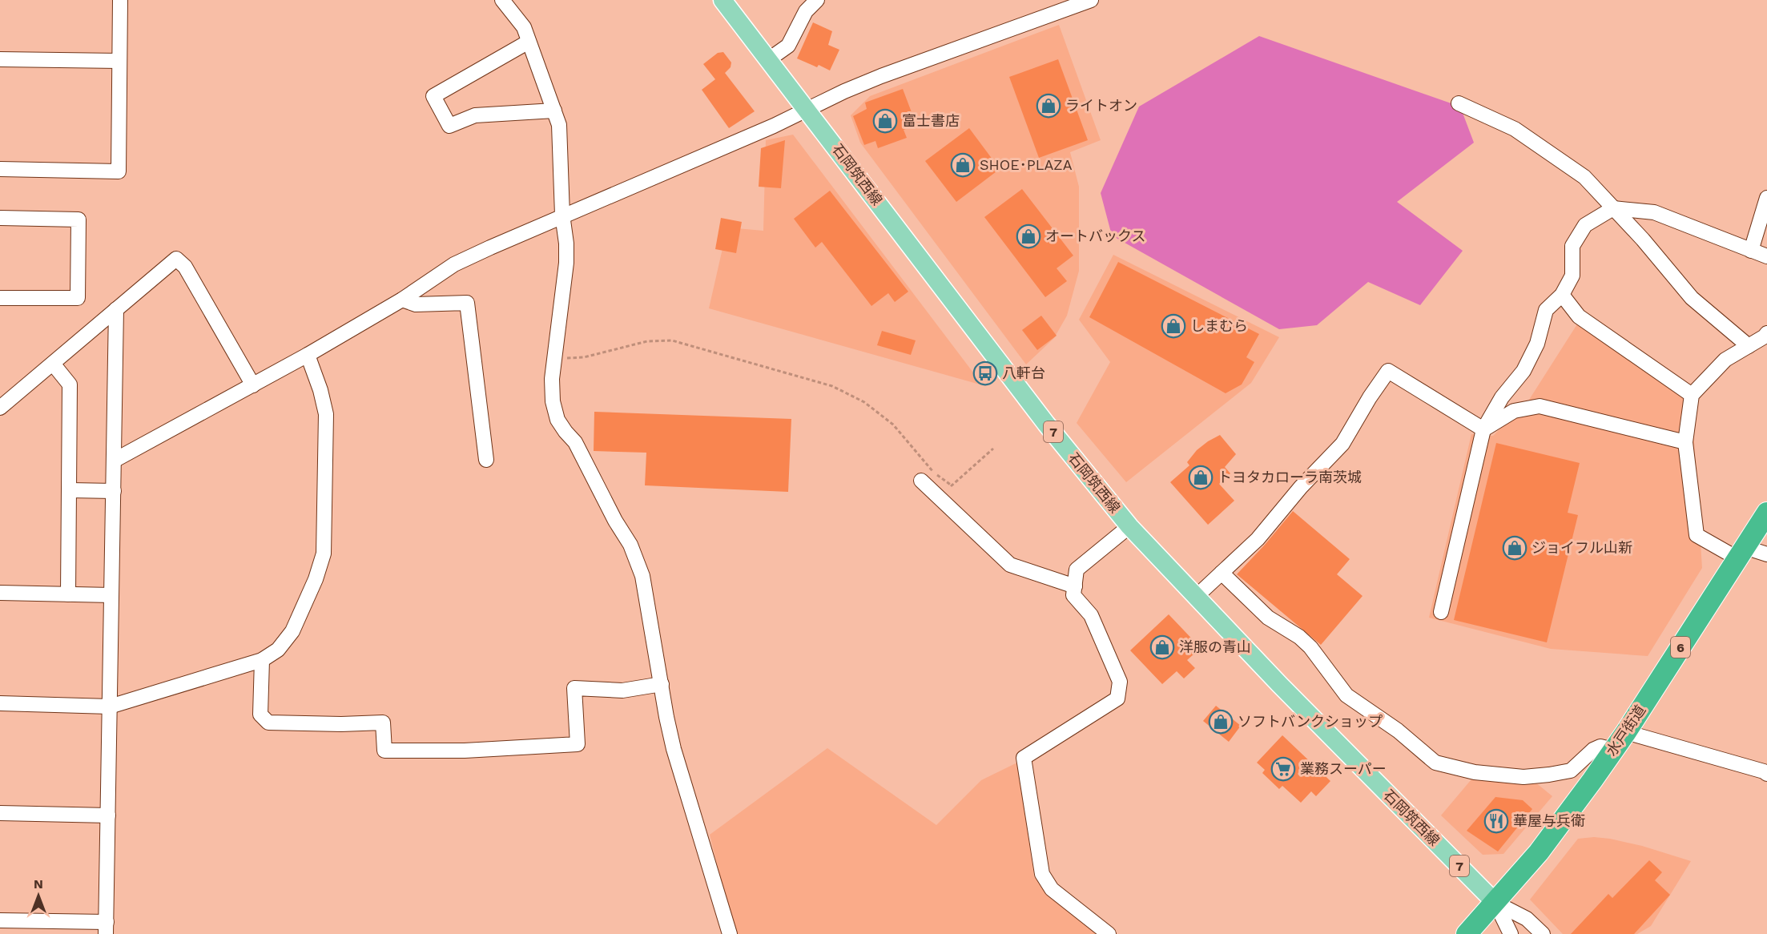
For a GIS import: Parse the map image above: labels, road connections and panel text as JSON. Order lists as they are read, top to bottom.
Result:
{
  "streets": {
    "highway": ["6", "水戸街道"],
    "main road": ["石岡筑西線", "7"]
  },
  "crossings": [
    ["石岡筑西線", "水戸街道"]
  ],
  "places": {
    "shop": [
      "ライトオン",
      "富士書店",
      "SHOE･PLAZA",
      "オートバックス",
      "しまむら",
      "トヨタカローラ南茨城",
      "ジョイフル山新",
      "洋服の青山",
      "ソフトバンクショップ"
    ],
    "bus stop": ["八軒台"],
    "supermarket": ["業務スーパー"],
    "restaurant": ["華屋与兵衛"]
  },
  "north": "top"
}
